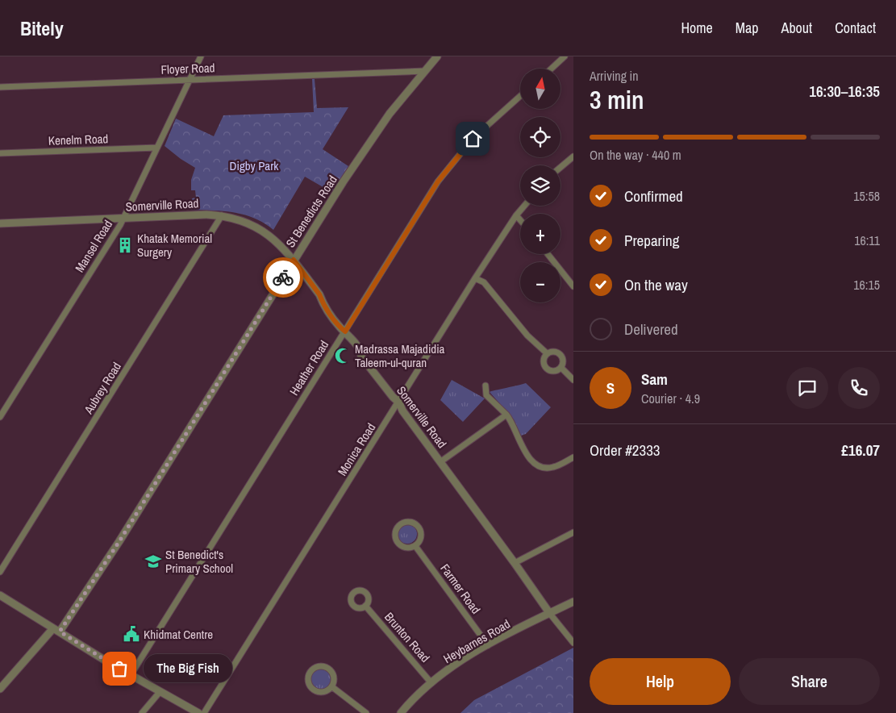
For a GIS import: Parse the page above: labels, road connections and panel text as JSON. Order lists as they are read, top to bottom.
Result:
{
  "streets": {
    "street": [
      "Floyer Road",
      "Kenelm Road",
      "Somerville Road",
      "St Benedicts Road",
      "Mansel Road",
      "Heather Road",
      "Aubrey Road",
      "Monica Road",
      "Farmer Road",
      "Brunton Road",
      "Heybarnes Road"
    ]
  },
  "crossings": [
    ["Floyer Road", "St Benedicts Road"],
    ["Floyer Road", "Mansel Road"],
    ["Kenelm Road", "Mansel Road"],
    ["Somerville Road", "St Benedicts Road"],
    ["Somerville Road", "Mansel Road"],
    ["Somerville Road", "Heather Road"],
    ["Somerville Road", "Aubrey Road"],
    ["Somerville Road", "Monica Road"],
    ["Somerville Road", "Heybarnes Road"],
    ["Farmer Road", "Heybarnes Road"],
    ["Brunton Road", "Heybarnes Road"]
  ],
  "parks": ["Digby Park"],
  "places": {
    "building": ["Khatak Memorial Surgery"],
    "mosque": ["Madrassa Majadidia Taleem-ul-quran"],
    "school or university": ["St Benedict's Primary School"],
    "public building": ["Khidmat Centre"],
    "other": ["The Big Fish"]
  },
  "north": "top",
  "page": {
    "header": "Bitely",
    "nav": [
      "Home",
      "Map",
      "About",
      "Contact"
    ],
    "heading": ["3 min", "Arriving in", "16:30–16:35"],
    "panel": [
      "Sam",
      "Courier · 4.9",
      "Order #2333",
      "£16.07"
    ],
    "map_buttons": ["+", "−"],
    "bar": "On the way · 440 m",
    "list": [
      ["Confirmed", "15:58"],
      ["Preparing", "16:11"],
      ["On the way", "16:15"],
      "Delivered"
    ],
    "round": "S",
    "buttons": ["Help", "Share"],
    "bubble": "The Big Fish"
  }
}
